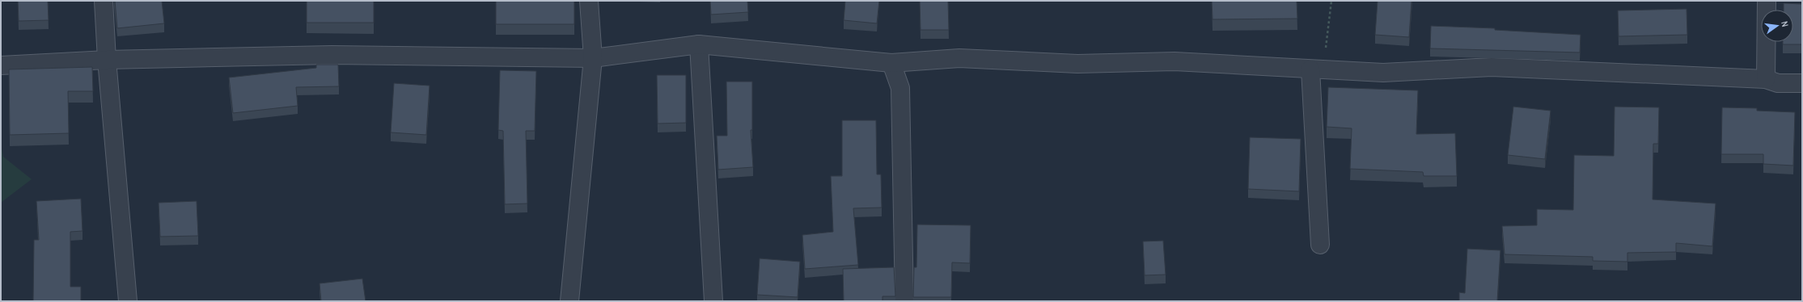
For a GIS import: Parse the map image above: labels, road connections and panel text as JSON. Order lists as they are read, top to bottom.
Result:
{
  "north": "right"
}
